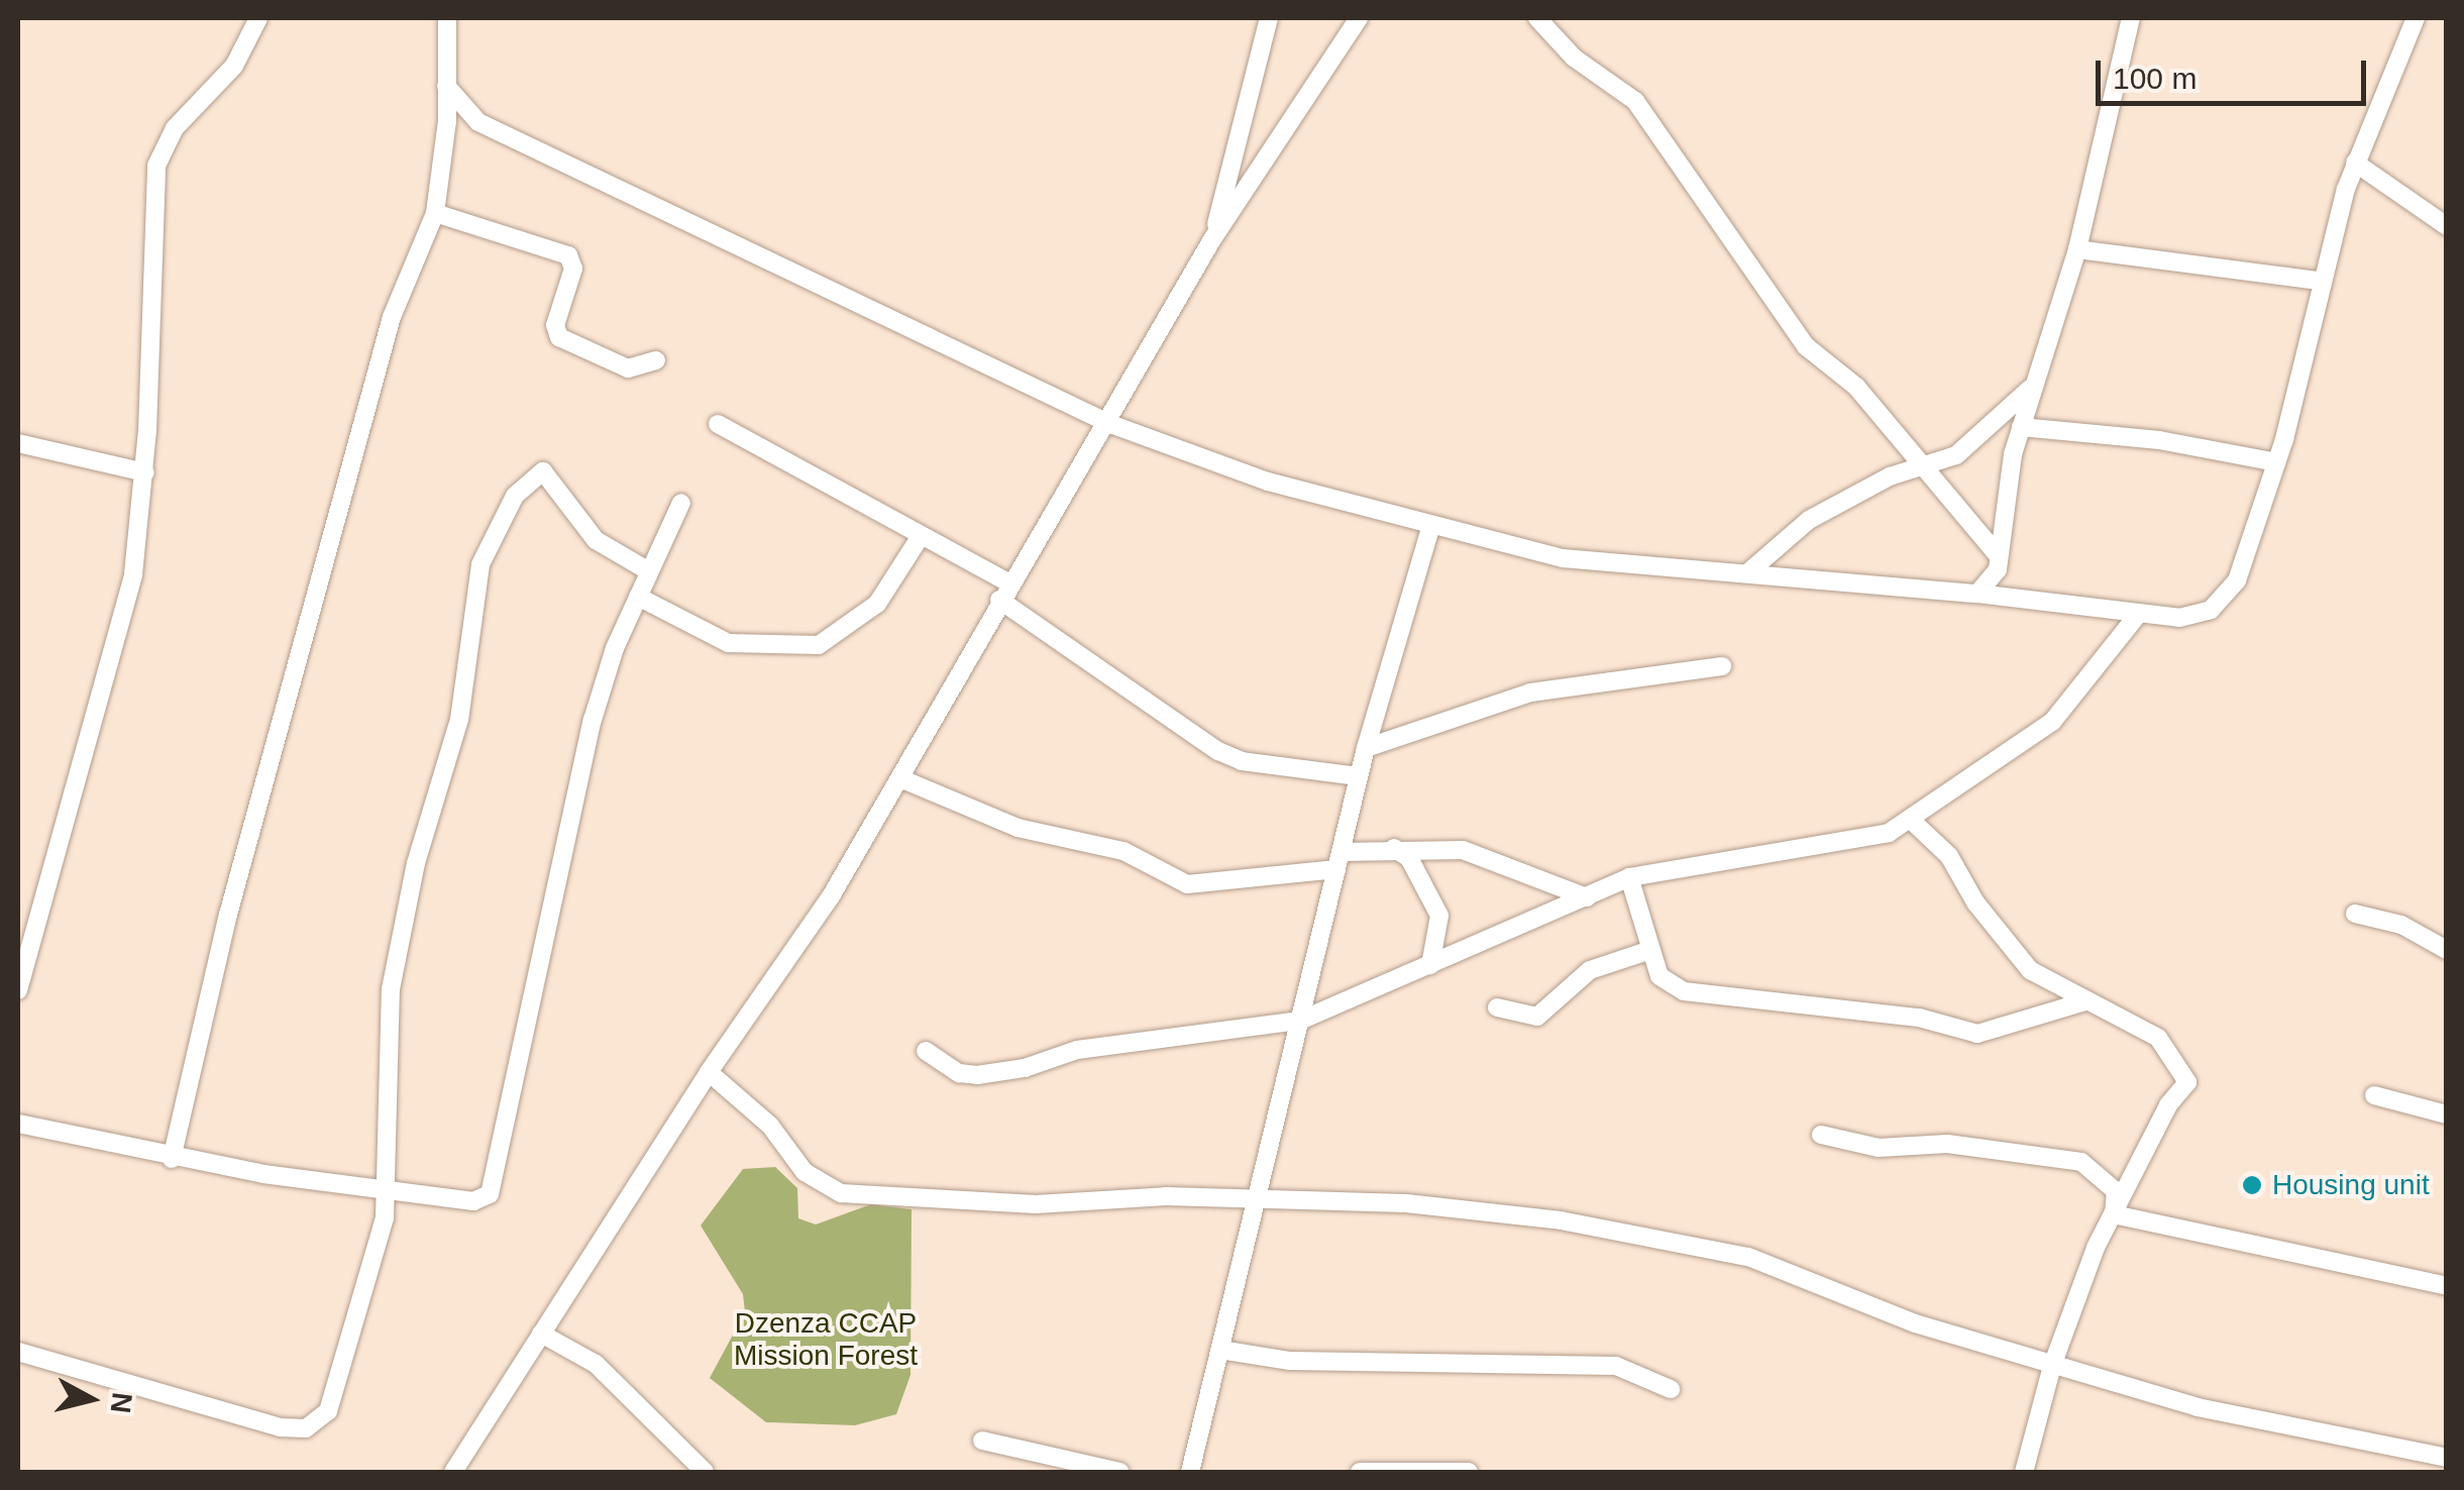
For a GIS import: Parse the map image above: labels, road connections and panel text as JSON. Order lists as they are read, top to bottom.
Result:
{
  "parks": ["Dzenza CCAP Mission Forest"],
  "places": ["Housing unit"],
  "scale_bar": "100 m",
  "north": "right"
}
